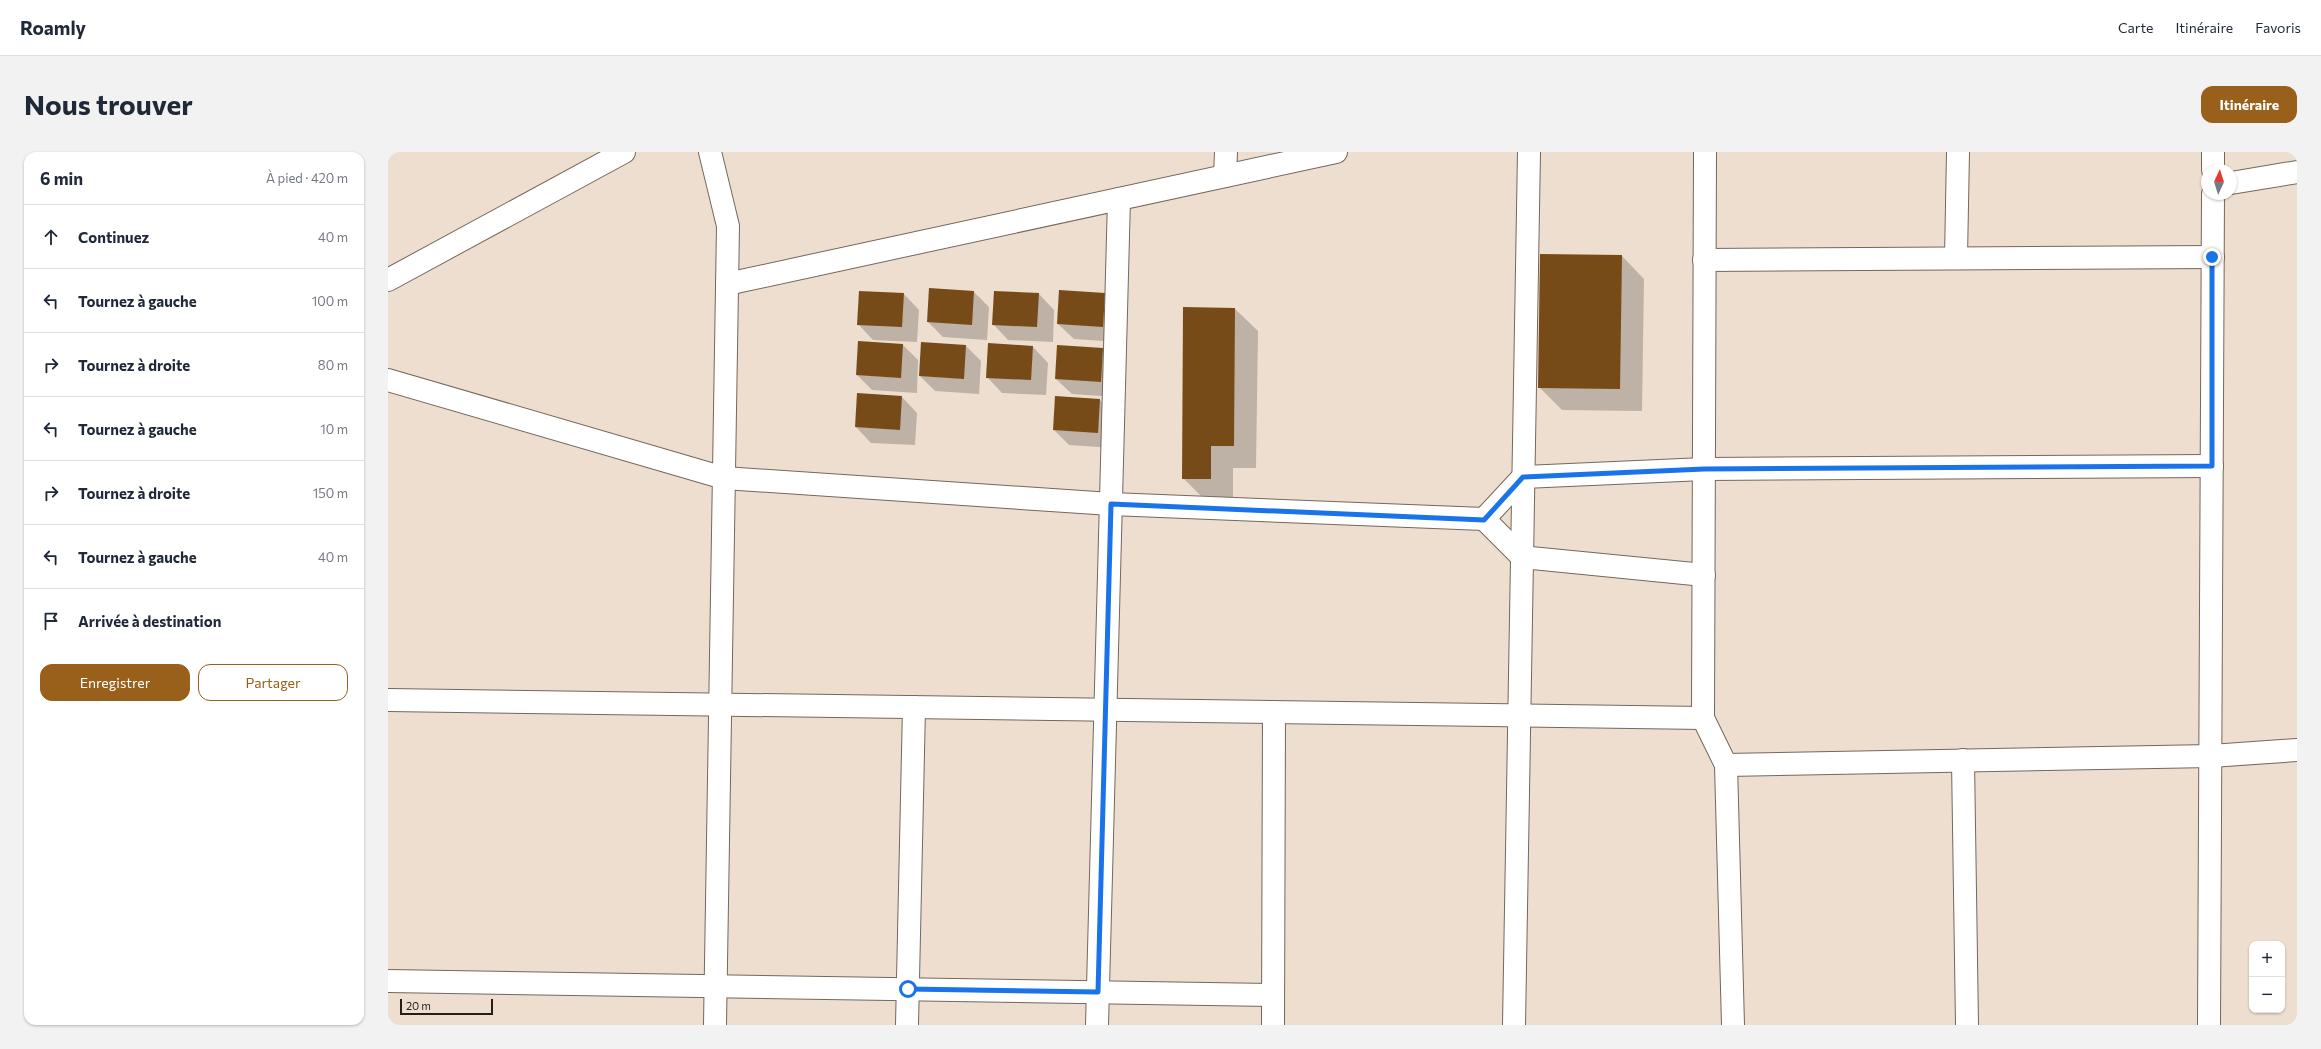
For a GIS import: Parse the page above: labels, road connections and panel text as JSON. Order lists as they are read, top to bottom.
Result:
{
  "scale_bar": "20 m",
  "north": "top",
  "page": {
    "header": "Roamly",
    "nav": ["Carte", "Itinéraire", "Favoris"],
    "buttons": [
      "Itinéraire",
      ["Enregistrer", "Partager"]
    ],
    "title": "Nous trouver",
    "heading": ["6 min", "À pied · 420 m"],
    "list": [
      ["Continuez", "40 m"],
      ["Tournez à gauche", "100 m"],
      ["Tournez à droite", "80 m"],
      ["Tournez à gauche", "10 m"],
      ["Tournez à droite", "150 m"],
      ["Tournez à gauche", "40 m"],
      "Arrivée à destination"
    ],
    "map_buttons": ["+", "−"],
    "scale": "20 m"
  }
}
